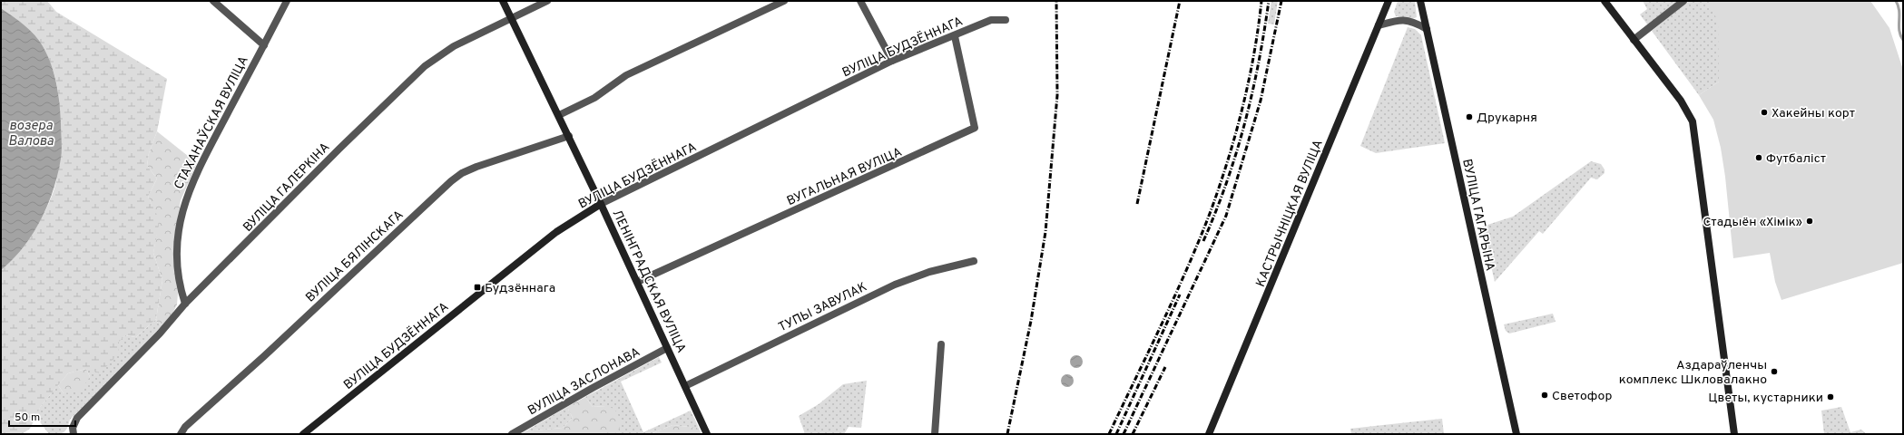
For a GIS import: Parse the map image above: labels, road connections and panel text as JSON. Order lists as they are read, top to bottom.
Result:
{
  "streets": {
    "street": [
      "ВУЛІЦА БУДЗЁННАГА",
      "СТАХАНАЎСКАЯ ВУЛІЦА",
      "ВУГАЛЬНАЯ ВУЛІЦА",
      "ВУЛІЦА ГАЛЕРКІНА",
      "КАСТРЫЧНІЦКАЯ ВУЛІЦА",
      "ВУЛІЦА ГАГАРЫНА",
      "ВУЛІЦА БЯЛІНСКАГА",
      "ЛЕНІНГРАДСКАЯ ВУЛІЦА",
      "ТУПЫ ЗАВУЛАК",
      "ВУЛІЦА ЗАСЛОНАВА"
    ]
  },
  "crossings": [
    ["ВУЛІЦА БУДЗЁННАГА", "ВУГАЛЬНАЯ ВУЛІЦА"],
    ["ВУЛІЦА БУДЗЁННАГА", "ЛЕНІНГРАДСКАЯ ВУЛІЦА"],
    ["СТАХАНАЎСКАЯ ВУЛІЦА", "ВУЛІЦА ГАЛЕРКІНА"],
    ["ВУГАЛЬНАЯ ВУЛІЦА", "ЛЕНІНГРАДСКАЯ ВУЛІЦА"],
    ["ВУЛІЦА ГАЛЕРКІНА", "ЛЕНІНГРАДСКАЯ ВУЛІЦА"],
    ["ВУЛІЦА БЯЛІНСКАГА", "ЛЕНІНГРАДСКАЯ ВУЛІЦА"],
    ["ЛЕНІНГРАДСКАЯ ВУЛІЦА", "ТУПЫ ЗАВУЛАК"],
    ["ЛЕНІНГРАДСКАЯ ВУЛІЦА", "ВУЛІЦА ЗАСЛОНАВА"]
  ],
  "water": ["возера Валова"],
  "places": {
    "other": [
      "Хакейны корт",
      "Друкарня",
      "Футбаліст",
      "Стадыён «Хімік»",
      "Аздараўленчы комплекс Шкловалакно",
      "Светофор",
      "Цветы, кустарники"
    ],
    "transit": ["Будзённага"]
  },
  "scale_bar": "50 m"
}
